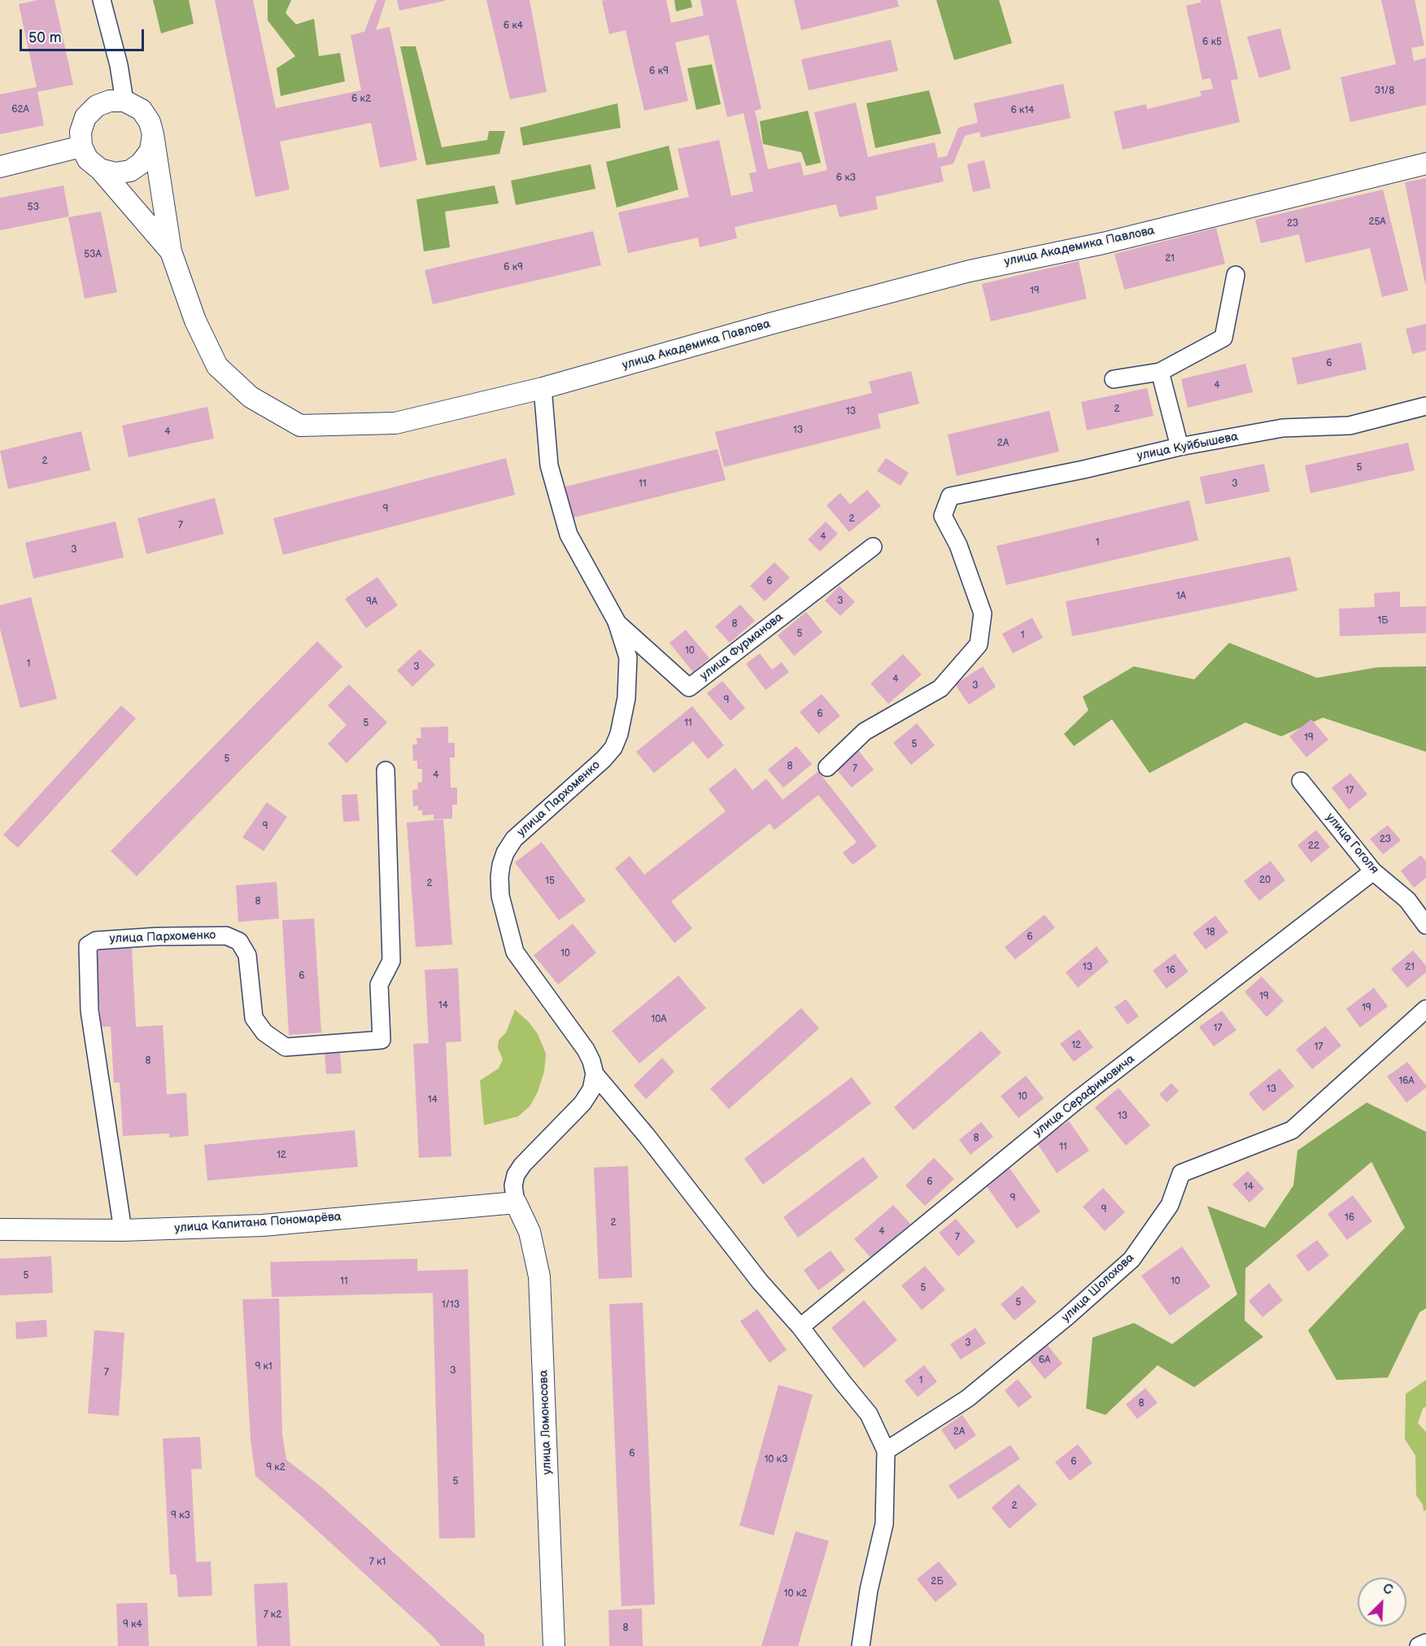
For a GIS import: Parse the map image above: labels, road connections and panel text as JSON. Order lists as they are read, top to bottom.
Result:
{
  "streets": {
    "street": [
      "улица Академика Павлова",
      "улица Куйбышева",
      "улица Фурманова",
      "улица Пархоменко",
      "улица Гоголя",
      "улица Серафимовича",
      "улица Капитана Пономарёва",
      "улица Шолохова",
      "улица Ломоносова"
    ]
  },
  "crossings": [
    ["улица Академика Павлова", "улица Пархоменко"],
    ["улица Фурманова", "улица Пархоменко"],
    ["улица Пархоменко", "улица Капитана Пономарёва"],
    ["улица Гоголя", "улица Серафимовича"],
    ["улица Капитана Пономарёва", "улица Ломоносова"]
  ],
  "house_numbers": [
    "6 к4",
    "6 к5",
    "6 к9",
    "31/8",
    "6 к2",
    "62А",
    "6 к14",
    "6 к3",
    "53",
    "25А",
    "23",
    "53А",
    "21",
    "6 к9",
    "19",
    "6",
    "4",
    "2",
    "13",
    "13",
    "4",
    "2А",
    "2",
    "5",
    "11",
    "3",
    "9",
    "2",
    "7",
    "4",
    "1",
    "3",
    "6",
    "1А",
    "3",
    "9А",
    "1Б",
    "8",
    "5",
    "1",
    "10",
    "1",
    "3",
    "4",
    "3",
    "9",
    "6",
    "5",
    "11",
    "19",
    "5",
    "5",
    "8",
    "7",
    "4",
    "17",
    "9",
    "23",
    "22",
    "20",
    "15",
    "2",
    "8",
    "18",
    "6",
    "10",
    "13",
    "21",
    "16",
    "6",
    "19",
    "14",
    "19",
    "10А",
    "17",
    "12",
    "17",
    "8",
    "16А",
    "13",
    "10",
    "14",
    "13",
    "8",
    "11",
    "12",
    "6",
    "14",
    "9",
    "9",
    "16",
    "2",
    "4",
    "7",
    "5",
    "11",
    "10",
    "5",
    "5",
    "1/13",
    "3",
    "6А",
    "9 к1",
    "3",
    "7",
    "1",
    "8",
    "2А",
    "6",
    "10 к3",
    "6",
    "9 к2",
    "5",
    "2",
    "9 к3",
    "7 к1",
    "2Б",
    "10 к2",
    "7 к2",
    "9 к4",
    "8"
  ],
  "scale_bar": "50 m",
  "north": "top right"
}
